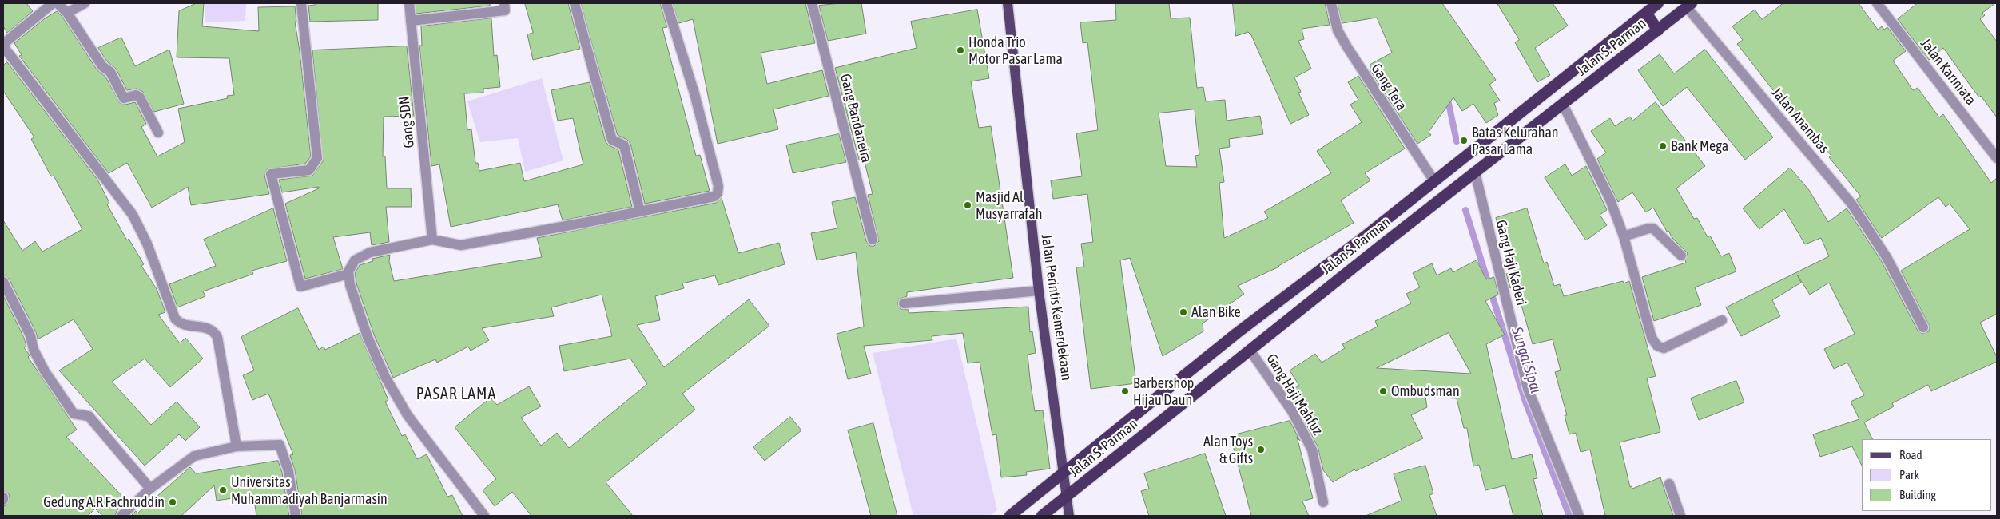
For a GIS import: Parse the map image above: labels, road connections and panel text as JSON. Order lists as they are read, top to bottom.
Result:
{
  "streets": {
    "highway": ["Jalan S. Parman"],
    "main road": ["Jalan Perintis Kemerdekaan"],
    "street": [
      "Jalan Karimata",
      "Gang Tera",
      "Gang Bandaneira",
      "Jalan Anambas",
      "Gang SDN",
      "Gang Haji Kaderi",
      "Gang Haji Mahfuz"
    ]
  },
  "crossings": [
    ["Jalan S. Parman", "Gang Tera"],
    ["Jalan S. Parman", "Jalan Anambas"],
    ["Jalan S. Parman", "Gang Haji Kaderi"],
    ["Jalan S. Parman", "Jalan Perintis Kemerdekaan"],
    ["Jalan S. Parman", "Gang Haji Mahfuz"]
  ],
  "districts": ["PASAR LAMA"],
  "water": ["Sungai Sipai"],
  "places": [
    "Honda Trio Motor Pasar Lama",
    "Batas Kelurahan Pasar Lama",
    "Bank Mega",
    "Masjid Al Musyarrafah",
    "Alan Bike",
    "Barbershop Hijau Daun",
    "Ombudsman",
    "Alan Toys & Gifts",
    "Universitas Muhammadiyah Banjarmasin",
    "Gedung A.R Fachruddin"
  ],
  "legend": ["Road", "Park", "Building"]
}
